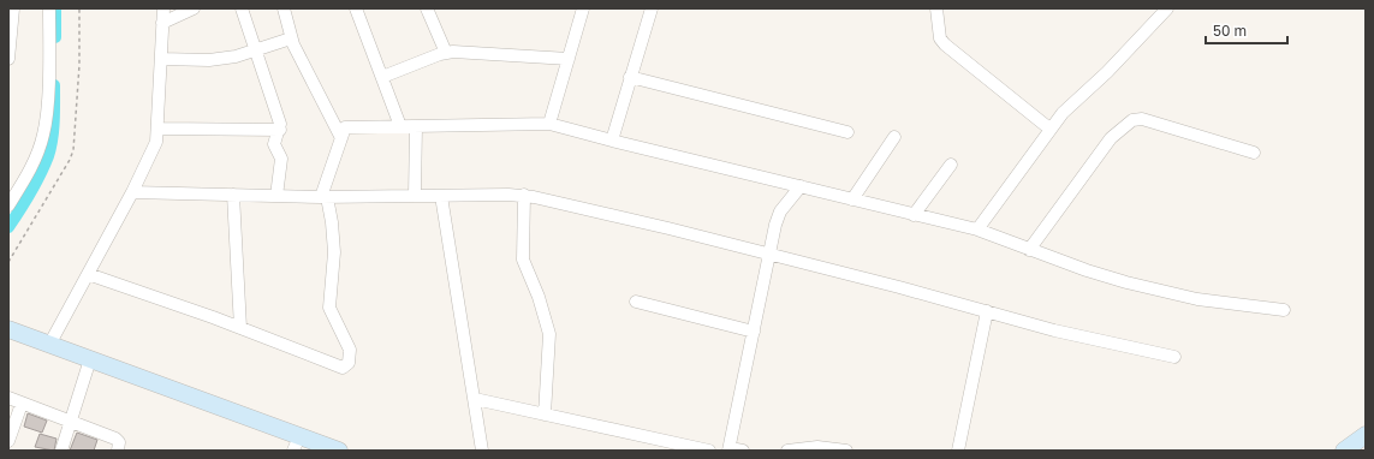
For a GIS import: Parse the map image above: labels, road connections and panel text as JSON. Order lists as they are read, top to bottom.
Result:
{
  "scale_bar": "50 m"
}
